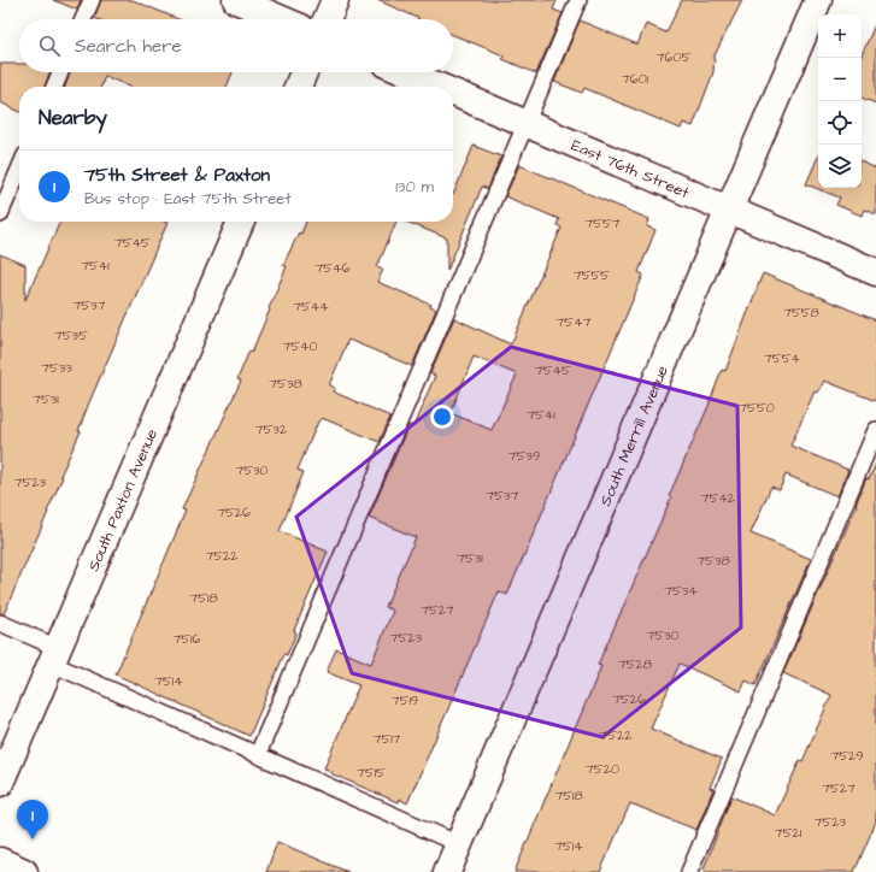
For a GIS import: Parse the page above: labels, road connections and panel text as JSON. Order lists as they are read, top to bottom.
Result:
{
  "streets": {
    "street": ["East 76th Street", "South Merrill Avenue", "South Paxton Avenue"]
  },
  "crossings": [
    ["East 76th Street", "South Merrill Avenue"]
  ],
  "house_numbers": [
    "7605",
    "7601",
    "7557",
    "7545",
    "7541",
    "7546",
    "7555",
    "7537",
    "7544",
    "7558",
    "7547",
    "7535",
    "7540",
    "7554",
    "7533",
    "7545",
    "7538",
    "7531",
    "7550",
    "7541",
    "7532",
    "7539",
    "7530",
    "7523",
    "7537",
    "7542",
    "7526",
    "7522",
    "7531",
    "7538",
    "7534",
    "7518",
    "7527",
    "7530",
    "7523",
    "7516",
    "7528",
    "7514",
    "7526",
    "7519",
    "7522",
    "7517",
    "7529",
    "7520",
    "7515",
    "7527",
    "7518",
    "7523",
    "7521",
    "7514"
  ],
  "page": {
    "map_buttons": ["+", "−"],
    "search": "Search here",
    "heading": "Nearby",
    "list": [
      {
        "mark": "1",
        "name": "75th Street & Paxton",
        "note": "Bus stop · East 75th Street",
        "value": "130 m"
      }
    ],
    "pins": "1"
  }
}
